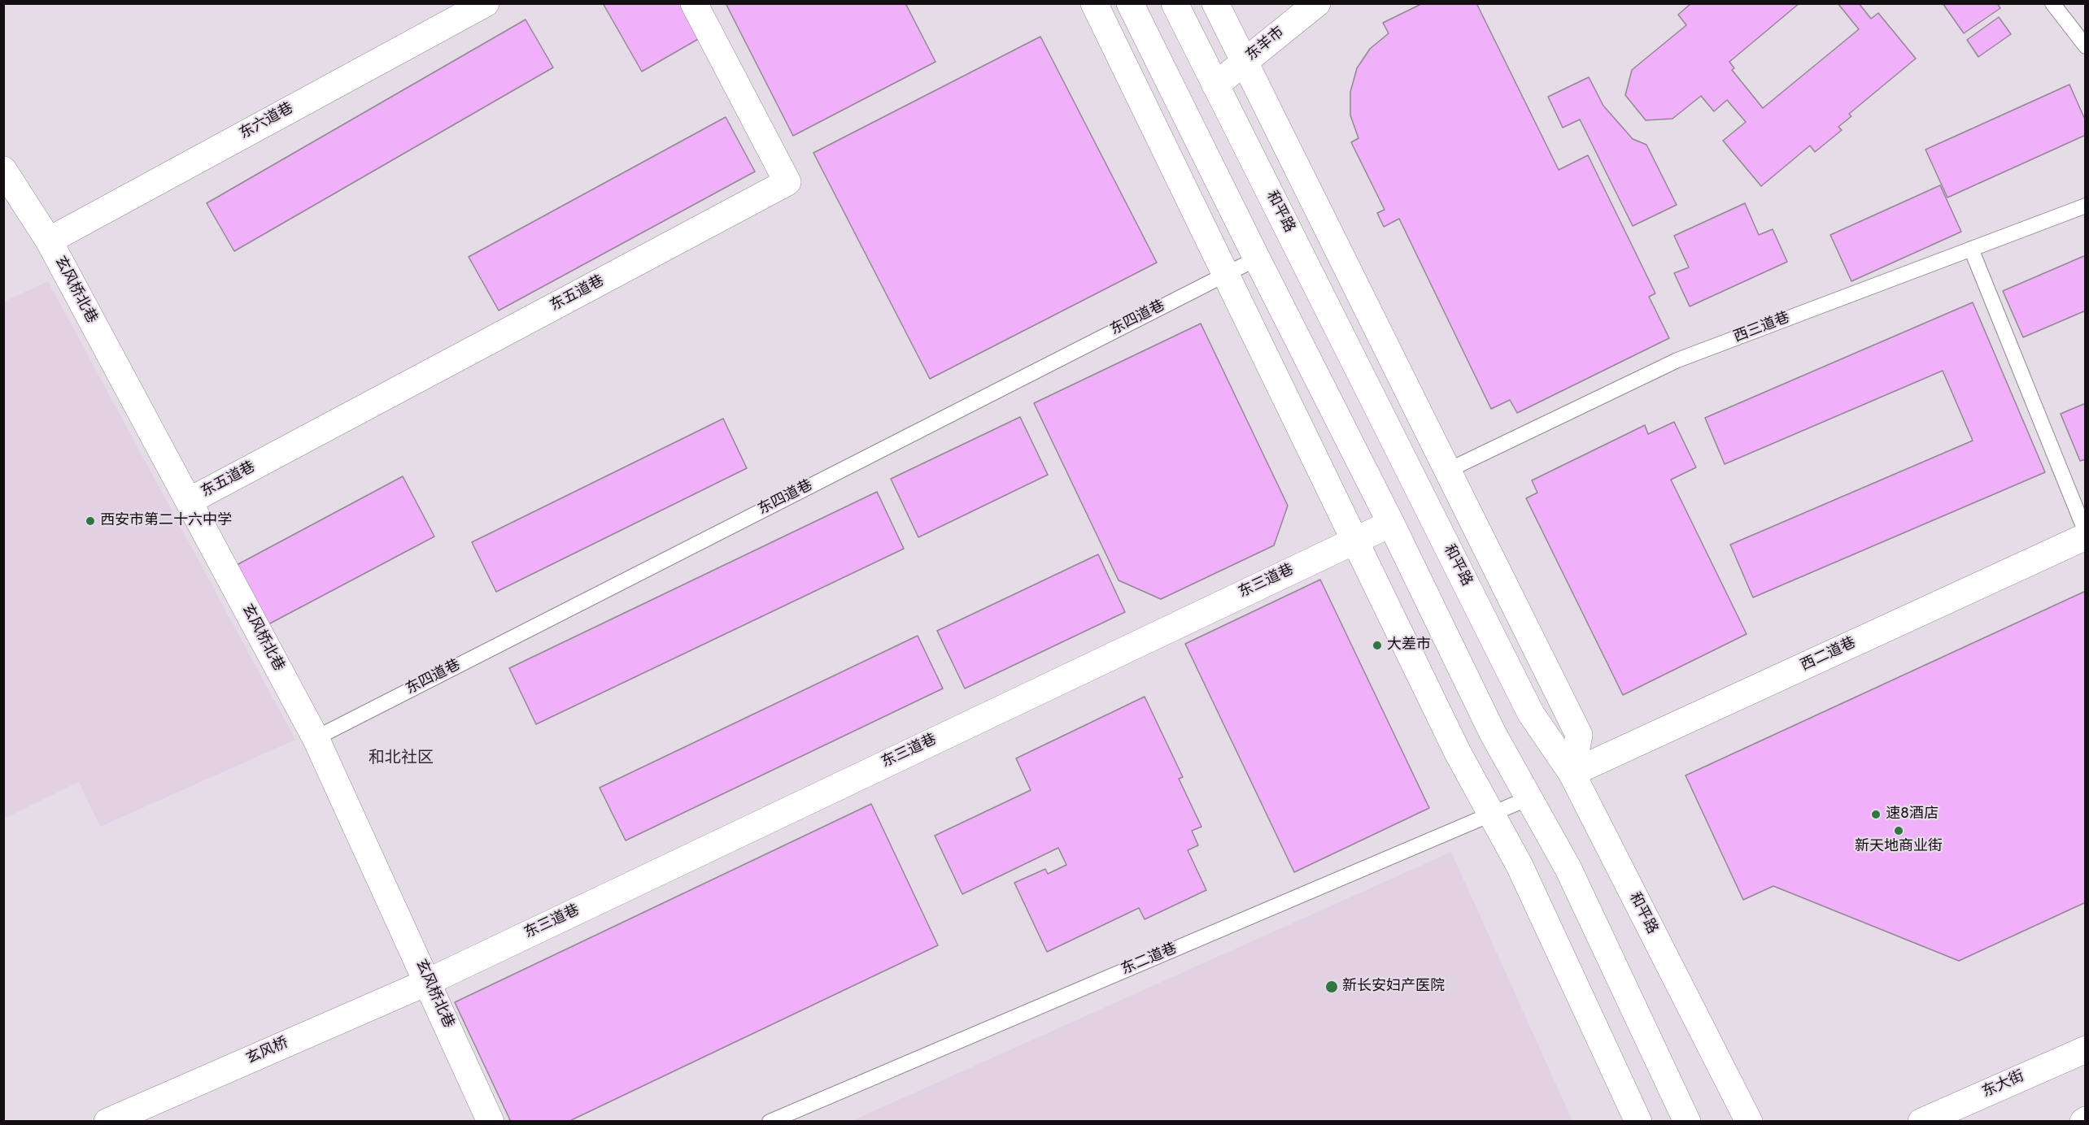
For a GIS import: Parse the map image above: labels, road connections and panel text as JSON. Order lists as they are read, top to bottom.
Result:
{
  "streets": {
    "street": [
      "东羊市",
      "东六道巷",
      "和平路",
      "玄风桥北巷",
      "东五道巷",
      "东三道巷",
      "西二道巷",
      "玄风桥",
      "东大街"
    ],
    "lane": ["东四道巷", "西三道巷", "东二道巷"]
  },
  "crossings": [
    ["东羊市", "和平路"],
    ["东六道巷", "玄风桥北巷"],
    ["和平路", "西二道巷"],
    ["玄风桥北巷", "东五道巷"],
    ["玄风桥北巷", "东四道巷"],
    ["玄风桥北巷", "东三道巷"],
    ["玄风桥北巷", "玄风桥"],
    ["东三道巷", "玄风桥"]
  ],
  "districts": ["和北社区"],
  "places": [
    "西安市第二十六中学",
    "大差市",
    "速8酒店",
    "新天地商业街",
    "新长安妇产医院"
  ]
}
